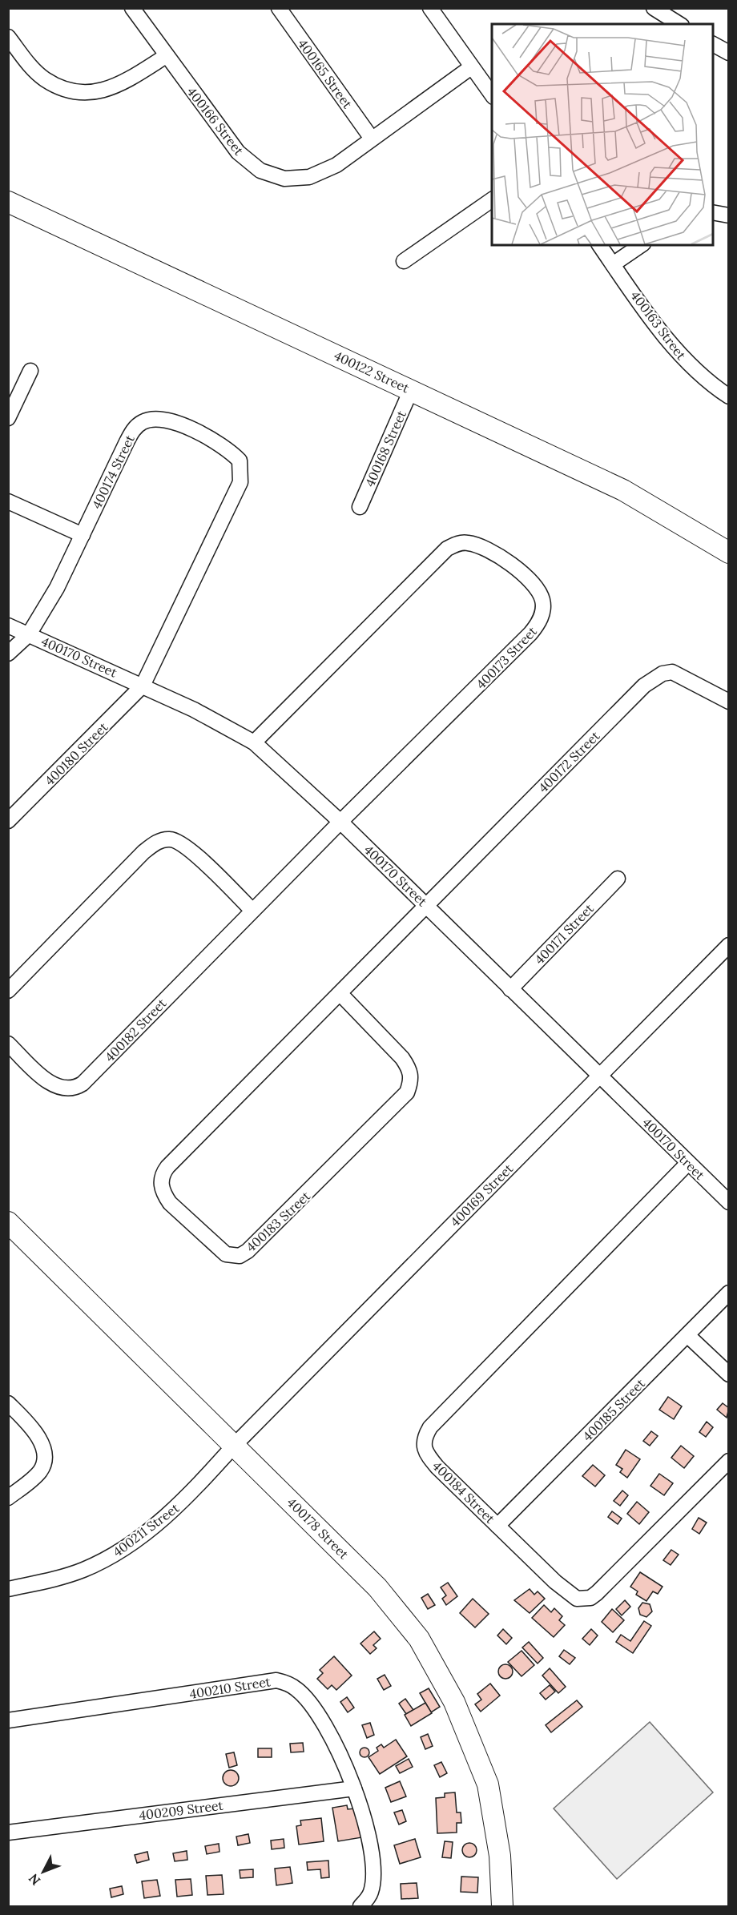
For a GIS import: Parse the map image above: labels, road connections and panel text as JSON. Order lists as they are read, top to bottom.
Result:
{
  "streets": {
    "street": [
      "400165 Street",
      "400166 Street",
      "400163 Street",
      "400122 Street",
      "400168 Street",
      "400174 Street",
      "400170 Street",
      "400173 Street",
      "400180 Street",
      "400172 Street",
      "400171 Street",
      "400182 Street",
      "400169 Street",
      "400183 Street",
      "400185 Street",
      "400184 Street",
      "400178 Street",
      "400211 Street",
      "400210 Street",
      "400209 Street"
    ]
  },
  "crossings": [
    ["400165 Street", "400166 Street"],
    ["400122 Street", "400168 Street"],
    ["400174 Street", "400170 Street"],
    ["400174 Street", "400180 Street"],
    ["400170 Street", "400173 Street"],
    ["400170 Street", "400180 Street"],
    ["400170 Street", "400172 Street"],
    ["400170 Street", "400171 Street"],
    ["400170 Street", "400182 Street"],
    ["400170 Street", "400169 Street"],
    ["400170 Street", "400183 Street"],
    ["400170 Street", "400184 Street"],
    ["400173 Street", "400182 Street"],
    ["400172 Street", "400183 Street"],
    ["400169 Street", "400178 Street"],
    ["400169 Street", "400211 Street"],
    ["400185 Street", "400184 Street"],
    ["400178 Street", "400211 Street"],
    ["400210 Street", "400209 Street"]
  ],
  "north": "bottom left"
}
